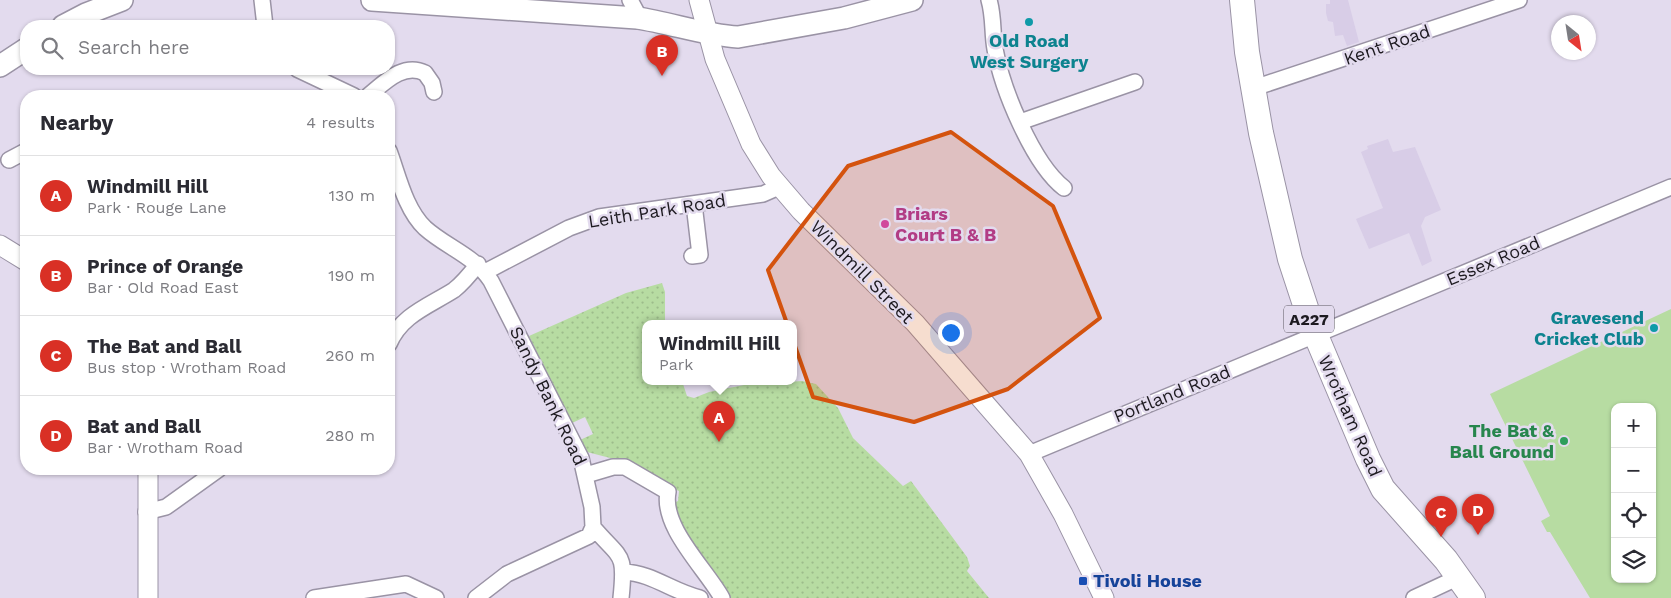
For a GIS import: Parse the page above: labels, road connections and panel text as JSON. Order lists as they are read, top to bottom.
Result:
{
  "streets": {
    "main road": ["A227", "Wrotham Road"],
    "street": [
      "Kent Road",
      "Leith Park Road",
      "Essex Road",
      "Windmill Street",
      "Portland Road",
      "Sandy Bank Road"
    ]
  },
  "crossings": [
    ["Kent Road", "Wrotham Road"],
    ["Leith Park Road", "Windmill Street"],
    ["Leith Park Road", "Sandy Bank Road"],
    ["Essex Road", "Portland Road"],
    ["Essex Road", "Wrotham Road"],
    ["Windmill Street", "Portland Road"],
    ["Portland Road", "Wrotham Road"]
  ],
  "places": {
    "other": [
      "Old Road West Surgery",
      "Briars Court B & B",
      "Gravesend Cricket Club",
      "The Bat & Ball Ground"
    ],
    "transit": ["Tivoli House"]
  },
  "north": "bottom right",
  "page": {
    "search": "Search here",
    "pins": [
      "B",
      "A",
      "D",
      "C"
    ],
    "heading": ["Nearby", "4 results"],
    "list": [
      {
        "mark": "A",
        "name": "Windmill Hill",
        "note": "Park · Rouge Lane",
        "value": "130 m"
      },
      {
        "mark": "B",
        "name": "Prince of Orange",
        "note": "Bar · Old Road East",
        "value": "190 m"
      },
      {
        "mark": "C",
        "name": "The Bat and Ball",
        "note": "Bus stop · Wrotham Road",
        "value": "260 m"
      },
      {
        "mark": "D",
        "name": "Bat and Ball",
        "note": "Bar · Wrotham Road",
        "value": "280 m"
      }
    ],
    "popup": ["Windmill Hill", "Park"],
    "map_buttons": ["+", "−"]
  }
}
